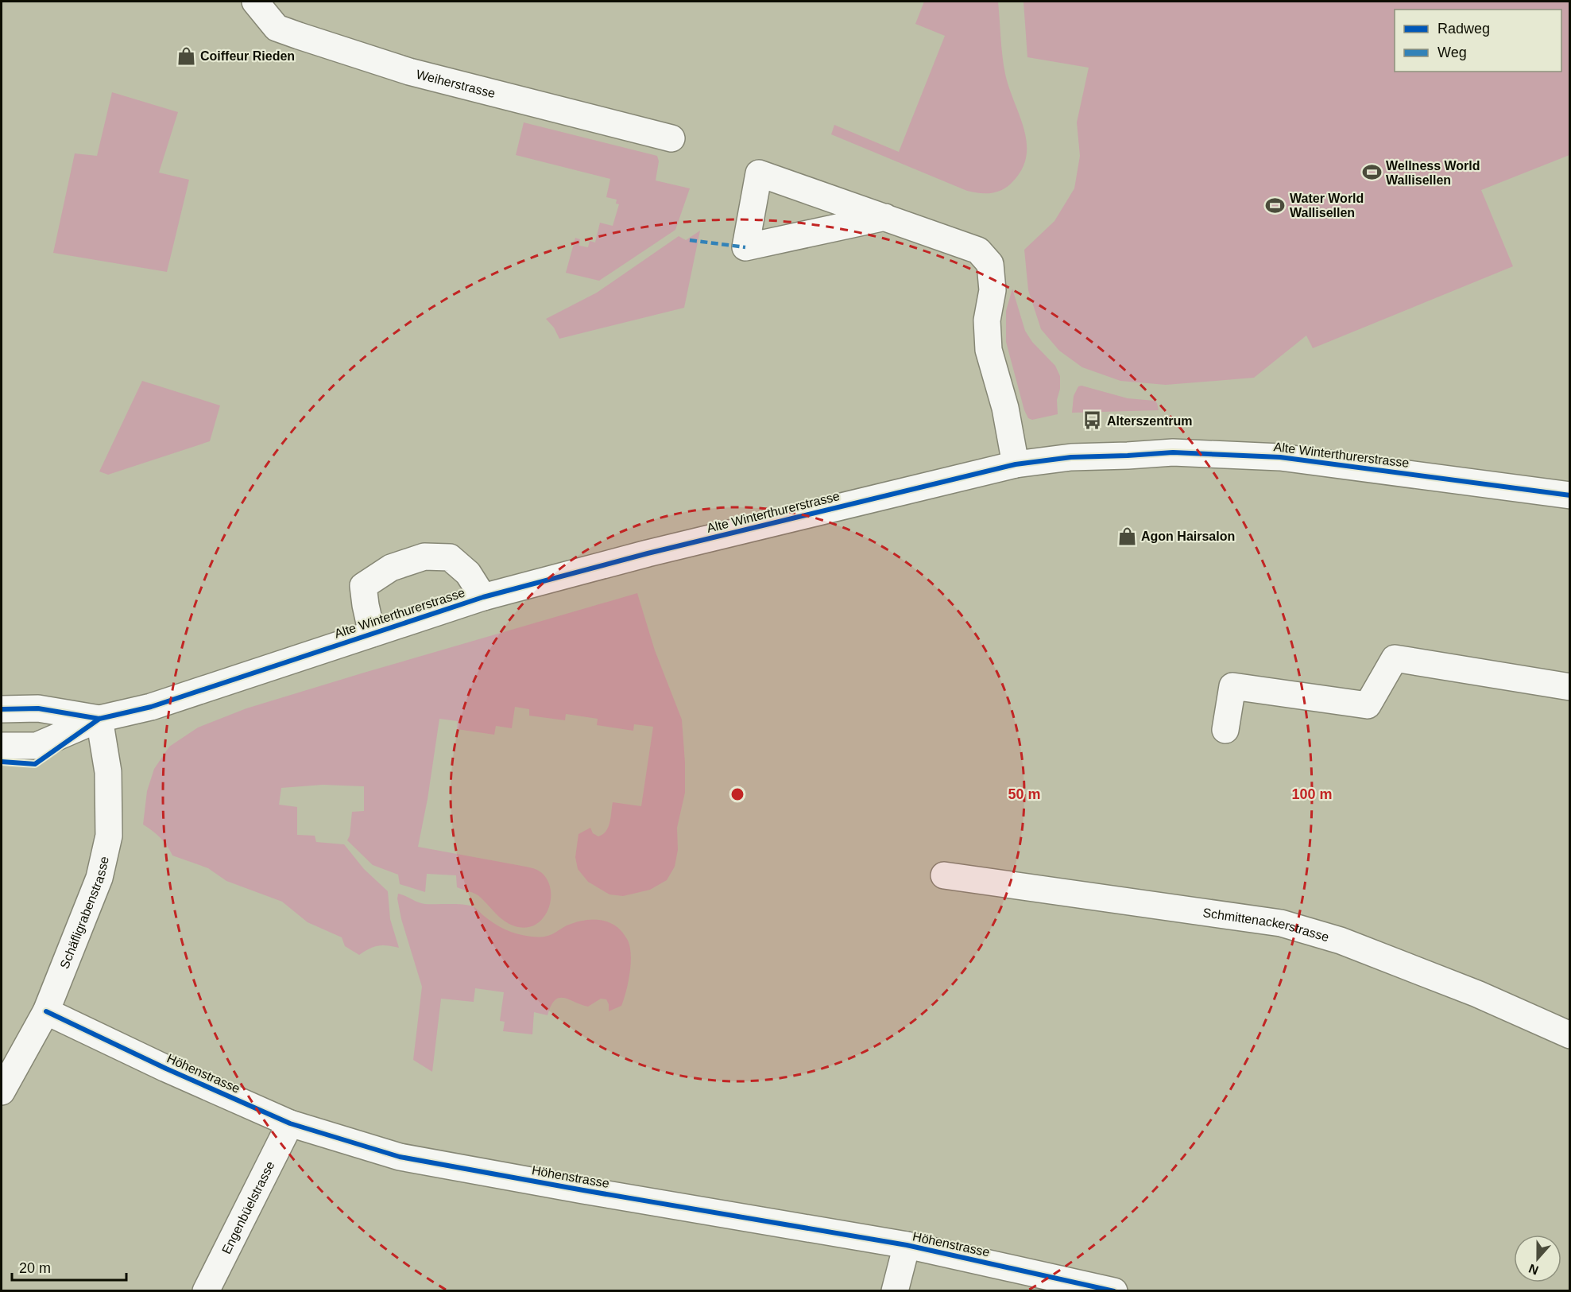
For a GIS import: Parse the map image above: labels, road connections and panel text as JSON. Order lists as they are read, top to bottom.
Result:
{
  "streets": {
    "street": [
      "Weiherstrasse",
      "Alte Winterthurerstrasse",
      "Schäfligrabenstrasse",
      "Schmittenackerstrasse",
      "Höhenstrasse",
      "Engenbüelstrasse"
    ]
  },
  "crossings": [
    ["Alte Winterthurerstrasse", "Schäfligrabenstrasse"],
    ["Schäfligrabenstrasse", "Höhenstrasse"],
    ["Höhenstrasse", "Engenbüelstrasse"]
  ],
  "places": {
    "shop": ["Coiffeur Rieden", "Agon Hairsalon"],
    "sports": ["Wellness World Wallisellen", "Water World Wallisellen"],
    "bus stop": ["Alterszentrum"]
  },
  "legend": ["Radweg", "Weg"],
  "scale_bar": "20 m",
  "north": "bottom",
  "rings": ["50 m", "100 m"]
}
